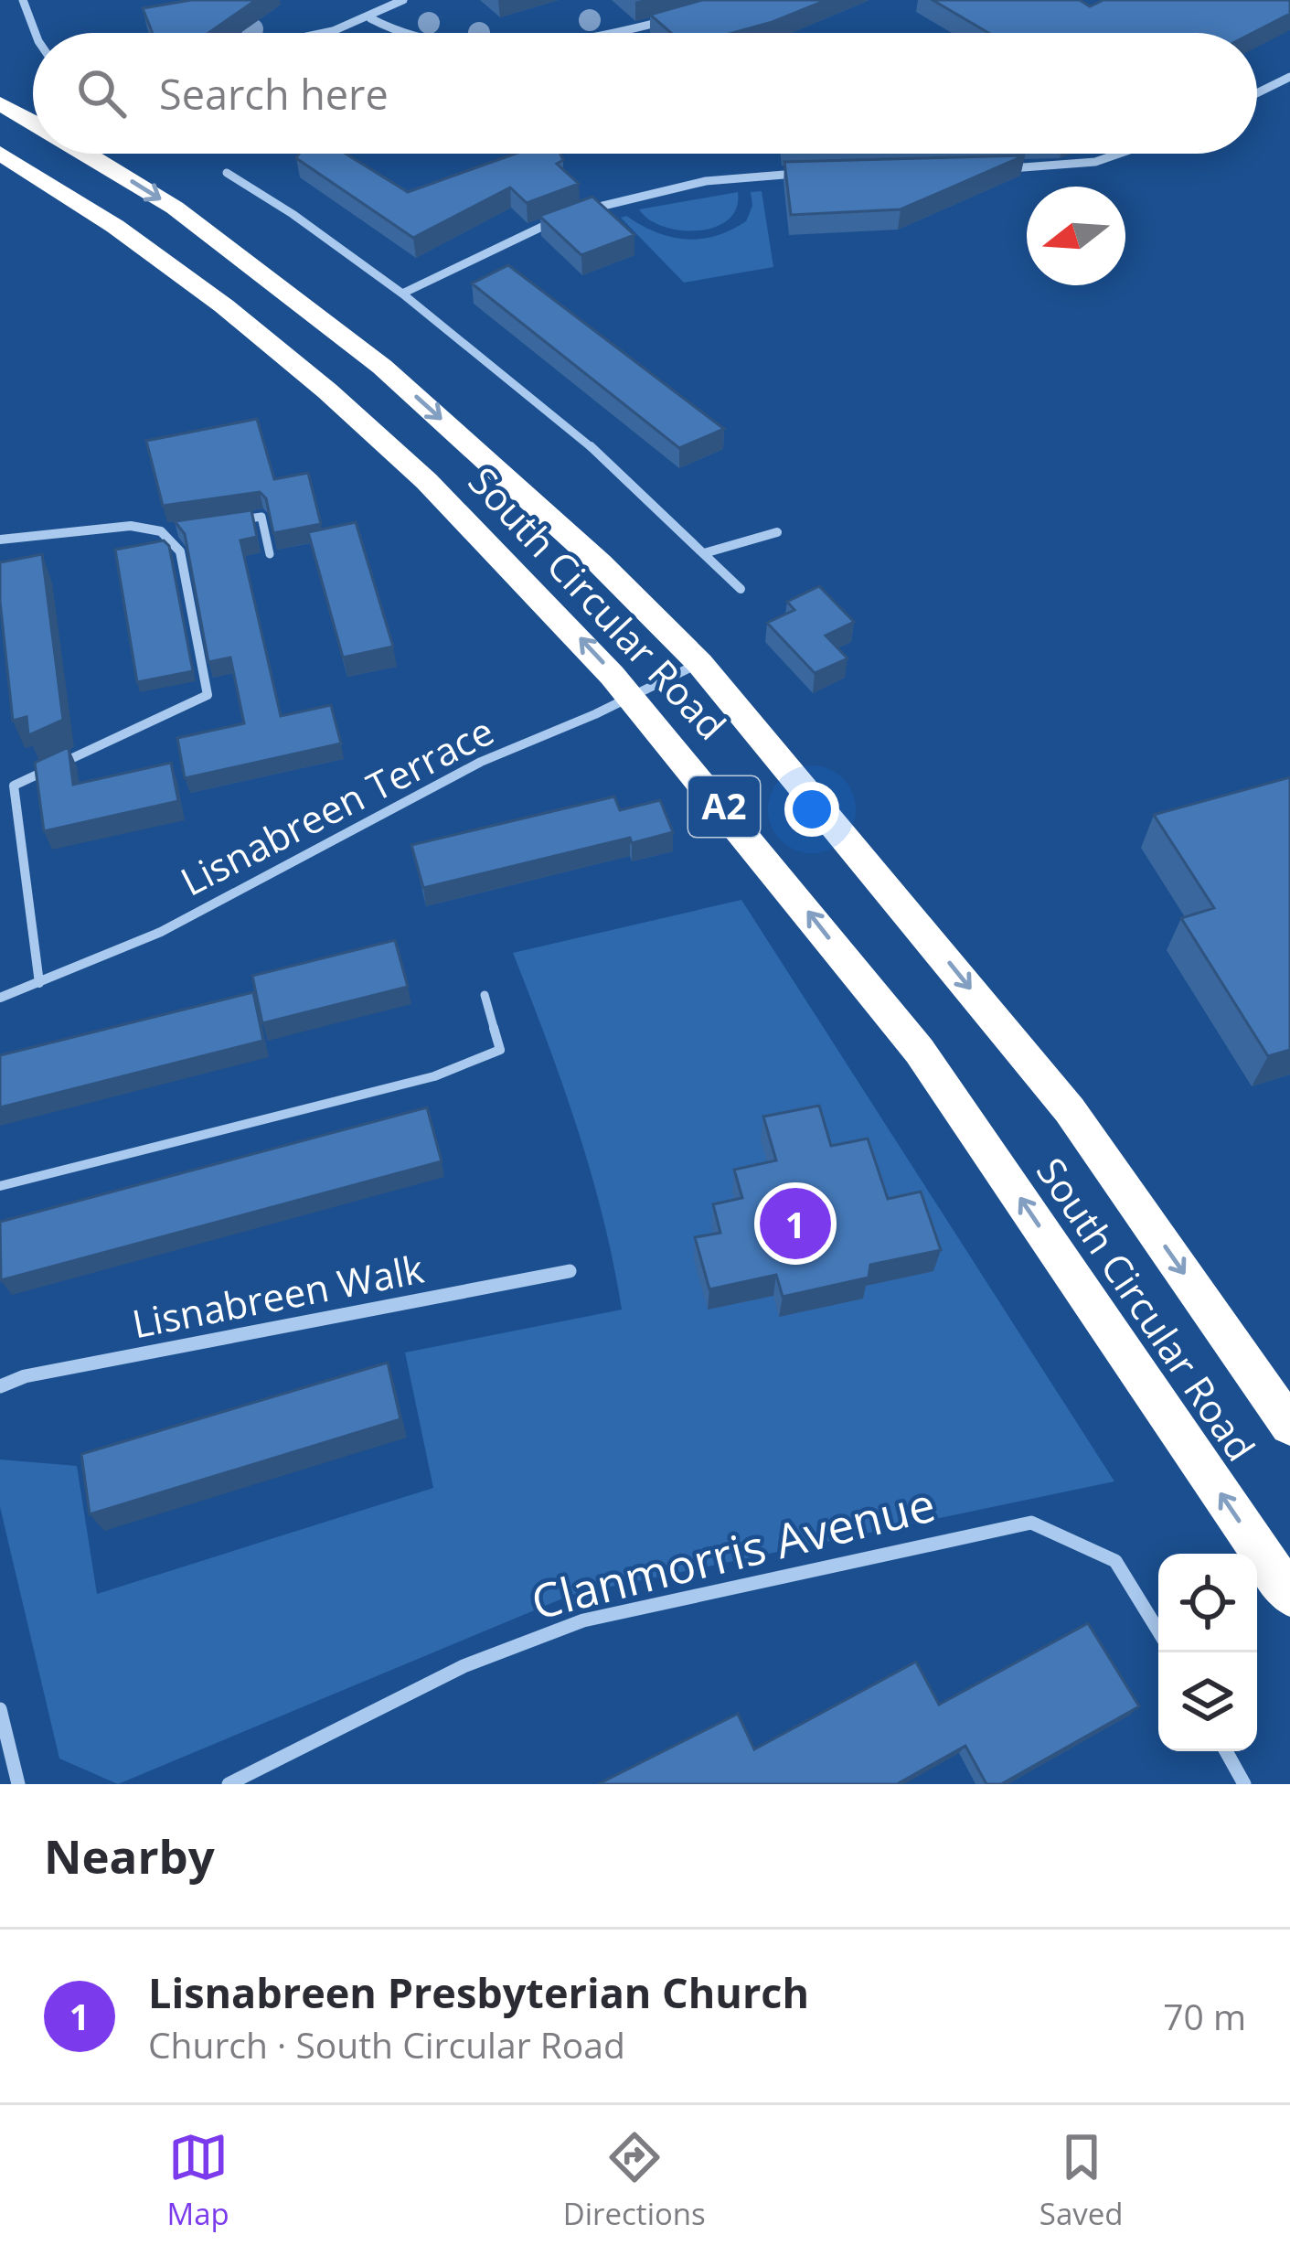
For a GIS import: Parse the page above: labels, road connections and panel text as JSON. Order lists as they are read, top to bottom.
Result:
{
  "streets": {
    "highway": ["South Circular Road", "A2"],
    "street": ["Lisnabreen Terrace", "Lisnabreen Walk", "Clanmorris Avenue"]
  },
  "crossings": [
    ["South Circular Road", "Lisnabreen Terrace"]
  ],
  "north": "left",
  "page": {
    "search": "Search here",
    "pins": "1",
    "heading": "Nearby",
    "list": [
      {
        "mark": "1",
        "name": "Lisnabreen Presbyterian Church",
        "note": "Church · South Circular Road",
        "value": "70 m"
      }
    ],
    "nav": ["Map", "Directions", "Saved"]
  }
}
